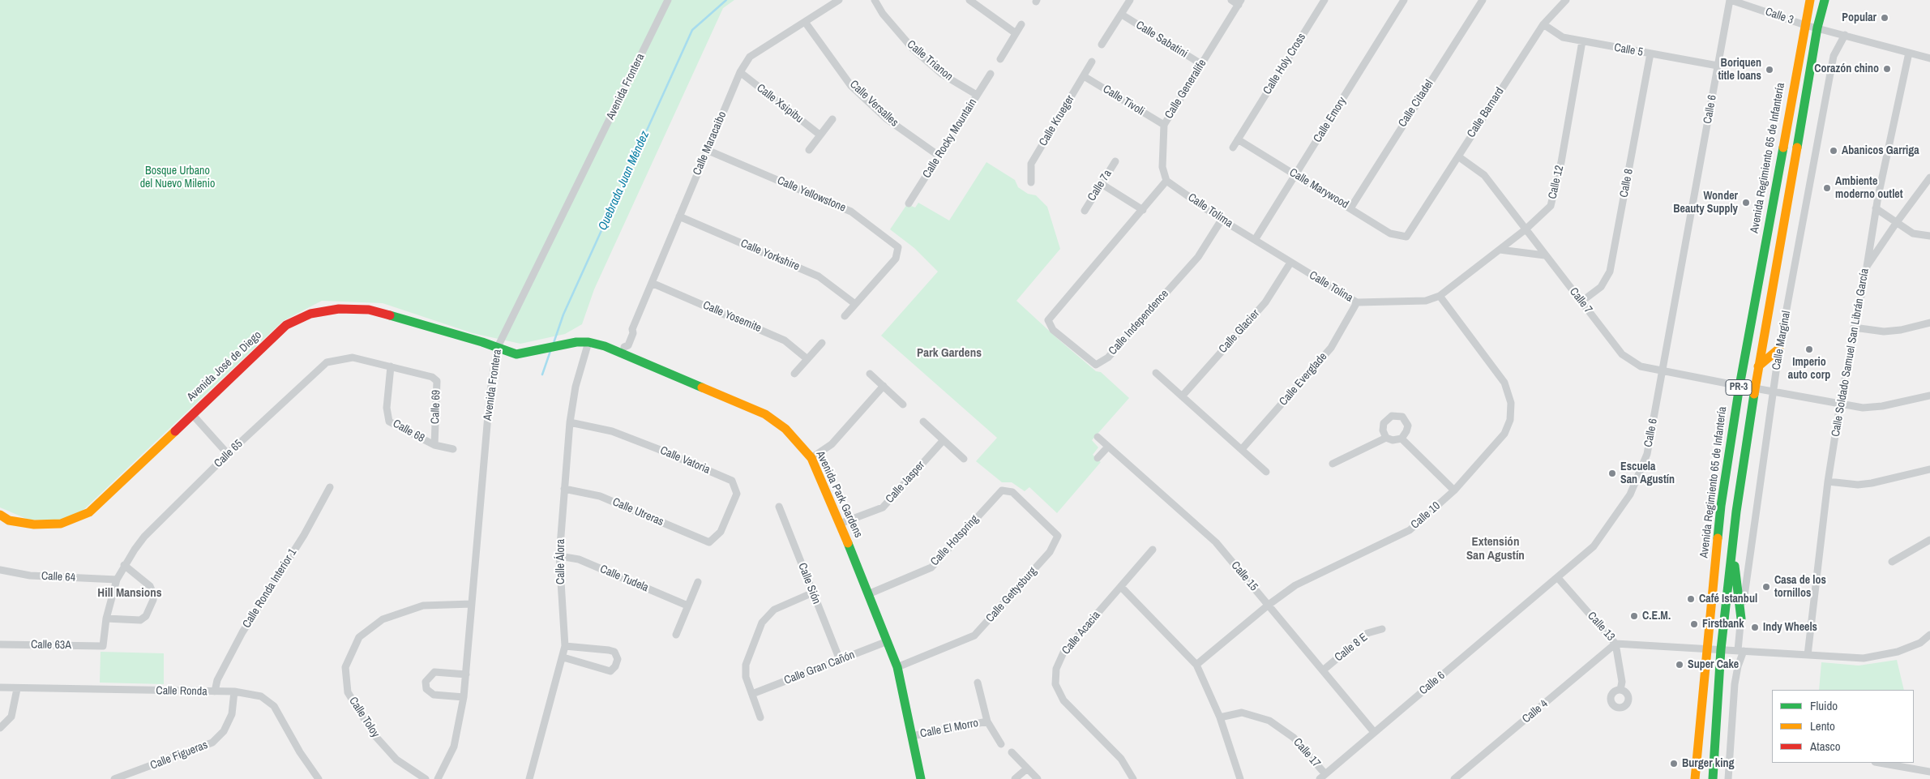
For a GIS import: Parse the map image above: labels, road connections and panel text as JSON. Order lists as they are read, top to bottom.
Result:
{
  "streets": {
    "main road": [
      "Avenida Regimiento 65 de Infantería",
      "Avenida José de Diego",
      "PR-3",
      "Avenida Park Gardens"
    ],
    "street": [
      "Calle 3",
      "Calle Sabatini",
      "Calle 5",
      "Calle Trianon",
      "Calle Holy Cross",
      "Avenida Frontera",
      "Calle Generalife",
      "Calle Tivoli",
      "Calle Xsipibu",
      "Calle Versalles",
      "Calle Citadel",
      "Calle 6",
      "Calle Barnard",
      "Calle Emory",
      "Calle Krueger",
      "Calle Rocky Mountain",
      "Calle Maracaibo",
      "Calle 12",
      "Calle 8",
      "Calle 7a",
      "Calle Marywood",
      "Calle Yellowstone",
      "Calle Tolima",
      "Calle Yorkshire",
      "Calle Tolina",
      "Calle 7",
      "Calle Yosemite",
      "Calle Independence",
      "Calle Glacier",
      "Calle Marginal",
      "Calle Soldado Samuel San Librán García",
      "Calle Everglade",
      "Calle 69",
      "Calle 68",
      "Calle 65",
      "Calle Vatoria",
      "Calle Jasper",
      "Calle Utreras",
      "Calle 10",
      "Calle Hotspring",
      "Calle Álora",
      "Calle 15",
      "Calle 64",
      "Calle Tudela",
      "Calle Sión",
      "Calle Ronda Interior 1",
      "Calle Gettysburg",
      "Calle 13",
      "Calle Acacia",
      "Calle 63A",
      "Calle 8 E",
      "Calle Gran Cañón",
      "Calle Ronda",
      "Calle 4",
      "Calle Toloy",
      "Calle El Morro",
      "Calle 17",
      "Calle Figueras"
    ]
  },
  "crossings": [
    ["Calle 3", "Calle 6"],
    ["Calle 3", "Avenida Regimiento 65 de Infantería"],
    ["Calle 3", "Calle Marginal"],
    ["Calle 3", "Calle Soldado Samuel San Librán García"],
    ["Calle 3", "PR-3"],
    ["Calle Sabatini", "Calle Generalife"],
    ["Calle 5", "Calle 6"],
    ["Calle 5", "Calle Barnard"],
    ["Calle 5", "Calle 12"],
    ["Calle 5", "Calle 8"],
    ["Calle Trianon", "Calle Rocky Mountain"],
    ["Calle Holy Cross", "Calle Marywood"],
    ["Avenida Frontera", "Avenida José de Diego"],
    ["Avenida Frontera", "Avenida Park Gardens"],
    ["Avenida Frontera", "Calle Toloy"],
    ["Calle Generalife", "Calle Tivoli"],
    ["Calle Generalife", "Calle Tolima"],
    ["Calle Tivoli", "Calle Krueger"],
    ["Calle Xsipibu", "Calle Maracaibo"],
    ["Calle Versalles", "Calle Rocky Mountain"],
    ["Calle Versalles", "Calle Maracaibo"],
    ["Calle Citadel", "Calle Marywood"],
    ["Calle 6", "Calle 7"],
    ["Calle 6", "Calle 15"],
    ["Calle 6", "Calle 13"],
    ["Calle 6", "Calle 17"],
    ["Calle Barnard", "Calle Marywood"],
    ["Calle Barnard", "Calle 7"],
    ["Calle Emory", "Calle Marywood"],
    ["Calle Emory", "Calle Tolima"],
    ["Calle Emory", "Calle Tolina"],
    ["Calle Maracaibo", "Calle Yellowstone"],
    ["Calle Maracaibo", "Calle Yorkshire"],
    ["Calle Maracaibo", "Calle Yosemite"],
    ["Calle Maracaibo", "Avenida Park Gardens"],
    ["Avenida Regimiento 65 de Infantería", "Calle 7"],
    ["Avenida Regimiento 65 de Infantería", "Calle 13"],
    ["Calle 12", "Calle Tolina"],
    ["Calle 12", "Calle 7"],
    ["Calle 12", "Calle 10"],
    ["Calle 8", "Calle 7"],
    ["Calle 7a", "Calle Independence"],
    ["Calle Yellowstone", "Calle Yorkshire"],
    ["Calle Tolima", "Calle Tolina"],
    ["Calle Tolima", "Calle Independence"],
    ["Calle Tolina", "Calle Glacier"],
    ["Calle Tolina", "Calle Everglade"],
    ["Calle Tolina", "Calle 10"],
    ["Calle Marginal", "Calle 13"],
    ["Calle Soldado Samuel San Librán García", "Calle 13"],
    ["Avenida José de Diego", "Avenida Park Gardens"],
    ["PR-3", "Calle 13"],
    ["Calle 69", "Calle 68"],
    ["Calle 69", "Calle 65"],
    ["Calle 68", "Calle 65"],
    ["Calle 65", "Calle 64"],
    ["Calle 65", "Calle 63A"],
    ["Calle Vatoria", "Calle Utreras"],
    ["Calle Vatoria", "Calle Álora"],
    ["Calle Jasper", "Avenida Park Gardens"],
    ["Avenida Park Gardens", "Calle Hotspring"],
    ["Avenida Park Gardens", "Calle Álora"],
    ["Avenida Park Gardens", "Calle Gettysburg"],
    ["Avenida Park Gardens", "Calle Gran Cañón"],
    ["Avenida Park Gardens", "Calle El Morro"],
    ["Calle Utreras", "Calle Álora"],
    ["Calle 10", "Calle 15"],
    ["Calle Hotspring", "Calle Gettysburg"],
    ["Calle Álora", "Calle Tudela"],
    ["Calle 15", "Calle 8 E"],
    ["Calle Sión", "Calle Gran Cañón"],
    ["Calle Ronda Interior 1", "Calle Ronda"],
    ["Calle 13", "Calle 4"],
    ["Calle Ronda", "Calle Figueras"]
  ],
  "districts": ["Park Gardens", "Extensión San Agustín", "Hill Mansions"],
  "water": ["Quebrada Juan Méndez"],
  "parks": ["Bosque Urbano del Nuevo Milenio"],
  "places": [
    "Popular",
    "Corazón chino",
    "Boriquen title loans",
    "Abanicos Garriga",
    "Ambiente moderno outlet",
    "Wonder Beauty Supply",
    "Imperio auto corp",
    "Escuela San Agustín",
    "Casa de los tornillos",
    "Café Istanbul",
    "C.E.M.",
    "Firstbank",
    "Indy Wheels",
    "Super Cake",
    "Burger king"
  ],
  "legend": ["Fluido", "Lento", "Atasco"]
}
